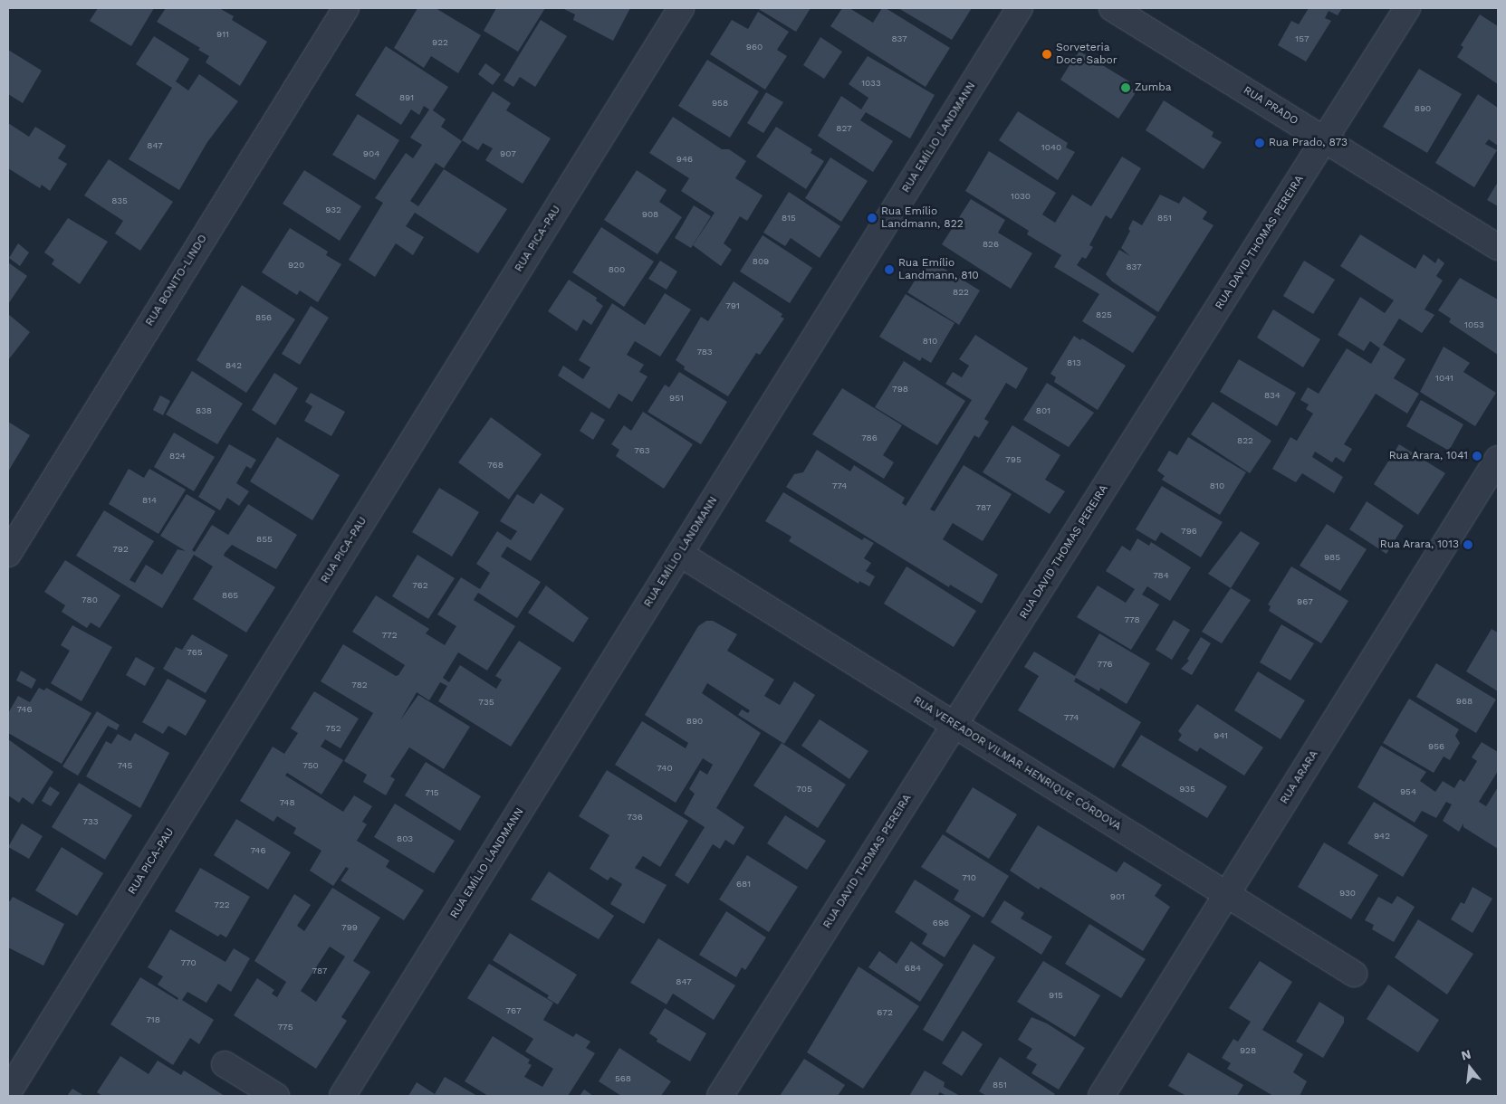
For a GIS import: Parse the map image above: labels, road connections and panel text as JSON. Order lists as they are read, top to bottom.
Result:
{
  "streets": {
    "street": [
      "RUA PRADO",
      "RUA EMÍLIO LANDMANN",
      "RUA PICA-PAU",
      "RUA DAVID THOMAS PEREIRA",
      "RUA BONITO-LINDO",
      "RUA VEREADOR VILMAR HENRIQUE CÓRDOVA",
      "RUA ARARA"
    ]
  },
  "crossings": [
    ["RUA PRADO", "RUA DAVID THOMAS PEREIRA"],
    ["RUA EMÍLIO LANDMANN", "RUA VEREADOR VILMAR HENRIQUE CÓRDOVA"],
    ["RUA DAVID THOMAS PEREIRA", "RUA VEREADOR VILMAR HENRIQUE CÓRDOVA"],
    ["RUA VEREADOR VILMAR HENRIQUE CÓRDOVA", "RUA ARARA"]
  ],
  "places": [
    "Sorveteria Doce Sabor",
    "Zumba",
    "Rua Prado, 873",
    "Rua Emílio Landmann, 822",
    "Rua Emílio Landmann, 810",
    "Rua Arara, 1041",
    "Rua Arara, 1013"
  ],
  "house_numbers": [
    "911",
    "837",
    "157",
    "922",
    "960",
    "1033",
    "891",
    "958",
    "890",
    "827",
    "847",
    "1040",
    "904",
    "907",
    "946",
    "1030",
    "835",
    "932",
    "908",
    "815",
    "851",
    "826",
    "809",
    "920",
    "837",
    "800",
    "822",
    "791",
    "825",
    "856",
    "1053",
    "810",
    "783",
    "813",
    "842",
    "1041",
    "798",
    "834",
    "951",
    "838",
    "801",
    "786",
    "822",
    "763",
    "824",
    "795",
    "768",
    "774",
    "810",
    "814",
    "787",
    "796",
    "855",
    "792",
    "985",
    "784",
    "762",
    "865",
    "780",
    "967",
    "778",
    "772",
    "765",
    "776",
    "782",
    "968",
    "735",
    "746",
    "774",
    "890",
    "752",
    "941",
    "956",
    "745",
    "750",
    "740",
    "705",
    "935",
    "954",
    "715",
    "748",
    "736",
    "733",
    "942",
    "803",
    "746",
    "710",
    "681",
    "930",
    "901",
    "722",
    "696",
    "799",
    "770",
    "684",
    "787",
    "847",
    "915",
    "767",
    "672",
    "718",
    "775",
    "928",
    "568",
    "851"
  ],
  "north": "top"
}
